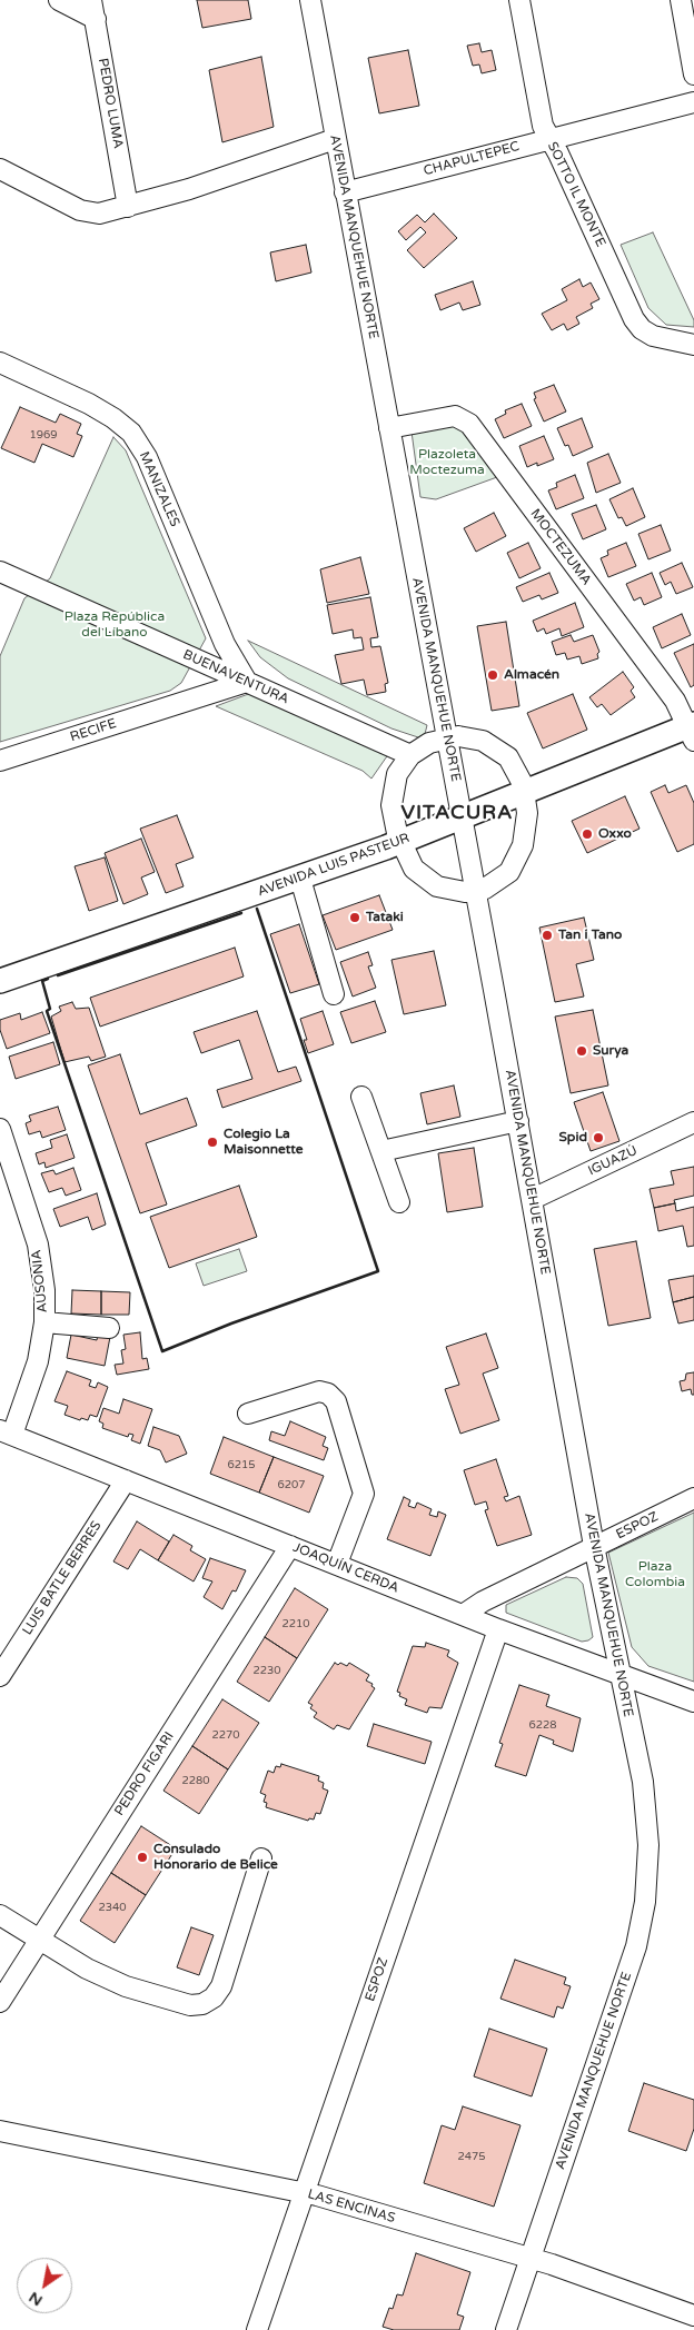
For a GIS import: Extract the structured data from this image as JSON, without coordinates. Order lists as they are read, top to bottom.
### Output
{
  "streets": {
    "main road": ["AVENIDA LUIS PASTEUR"],
    "street": [
      "PEDRO LUMA",
      "CHAPULTEPEC",
      "SOTTO IL MONTE",
      "AVENIDA MANQUEHUE NORTE",
      "MANIZALES",
      "MOCTEZUMA",
      "BUENAVENTURA",
      "RECIFE",
      "IGUAZÚ",
      "AUSONIA",
      "ESPOZ",
      "JOAQUÍN CERDA",
      "LUIS BATLE BERRES",
      "PEDRO FIGARI",
      "LAS ENCINAS"
    ]
  },
  "crossings": [
    ["CHAPULTEPEC", "SOTTO IL MONTE"],
    ["CHAPULTEPEC", "AVENIDA MANQUEHUE NORTE"],
    ["AVENIDA MANQUEHUE NORTE", "MOCTEZUMA"],
    ["AVENIDA MANQUEHUE NORTE", "AVENIDA LUIS PASTEUR"],
    ["AVENIDA MANQUEHUE NORTE", "IGUAZÚ"],
    ["AVENIDA MANQUEHUE NORTE", "ESPOZ"],
    ["AVENIDA MANQUEHUE NORTE", "JOAQUÍN CERDA"],
    ["AVENIDA MANQUEHUE NORTE", "LAS ENCINAS"],
    ["MANIZALES", "BUENAVENTURA"],
    ["MANIZALES", "RECIFE"],
    ["MOCTEZUMA", "AVENIDA LUIS PASTEUR"],
    ["BUENAVENTURA", "RECIFE"],
    ["AUSONIA", "JOAQUÍN CERDA"],
    ["ESPOZ", "JOAQUÍN CERDA"],
    ["ESPOZ", "LAS ENCINAS"],
    ["JOAQUÍN CERDA", "LUIS BATLE BERRES"],
    ["JOAQUÍN CERDA", "PEDRO FIGARI"]
  ],
  "districts": ["VITACURA"],
  "parks": ["Plazoleta Moctezuma", "Plaza República del Líbano", "Plaza Colombia"],
  "places": [
    "Almacén",
    "Oxxo",
    "Tataki",
    "Tan i Tano",
    "Surya",
    "Spid",
    "Colegio La Maisonnette",
    "Consulado Honorario de Belice"
  ],
  "house_numbers": [
    "1969",
    "6215",
    "6207",
    "2210",
    "2230",
    "6228",
    "2270",
    "2280",
    "2340",
    "2475"
  ],
  "north": "bottom left"
}
